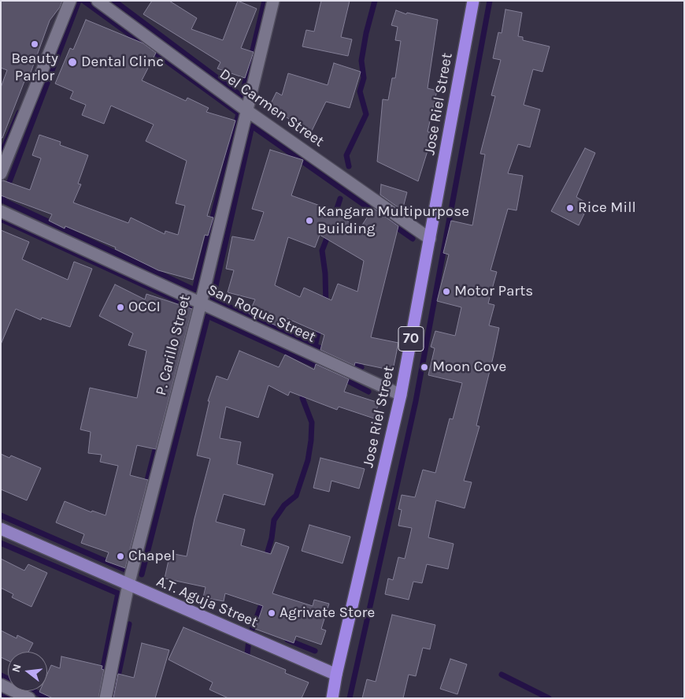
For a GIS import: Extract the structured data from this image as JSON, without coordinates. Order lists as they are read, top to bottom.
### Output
{
  "streets": {
    "highway": ["Jose Riel Street", "70"],
    "main road": ["A.T. Aguja Street"],
    "street": ["Del Carmen Street", "San Roque Street", "P. Carillo Street"]
  },
  "crossings": [
    ["Jose Riel Street", "Del Carmen Street"],
    ["Jose Riel Street", "San Roque Street"],
    ["Jose Riel Street", "A.T. Aguja Street"],
    ["Del Carmen Street", "P. Carillo Street"],
    ["San Roque Street", "P. Carillo Street"],
    ["P. Carillo Street", "A.T. Aguja Street"]
  ],
  "places": [
    "Beauty Parlor",
    "Dental Clinc",
    "Rice Mill",
    "Kangara Multipurpose Building",
    "Motor Parts",
    "OCCI",
    "Moon Cove",
    "Chapel",
    "Agrivate Store"
  ],
  "north": "left"
}
